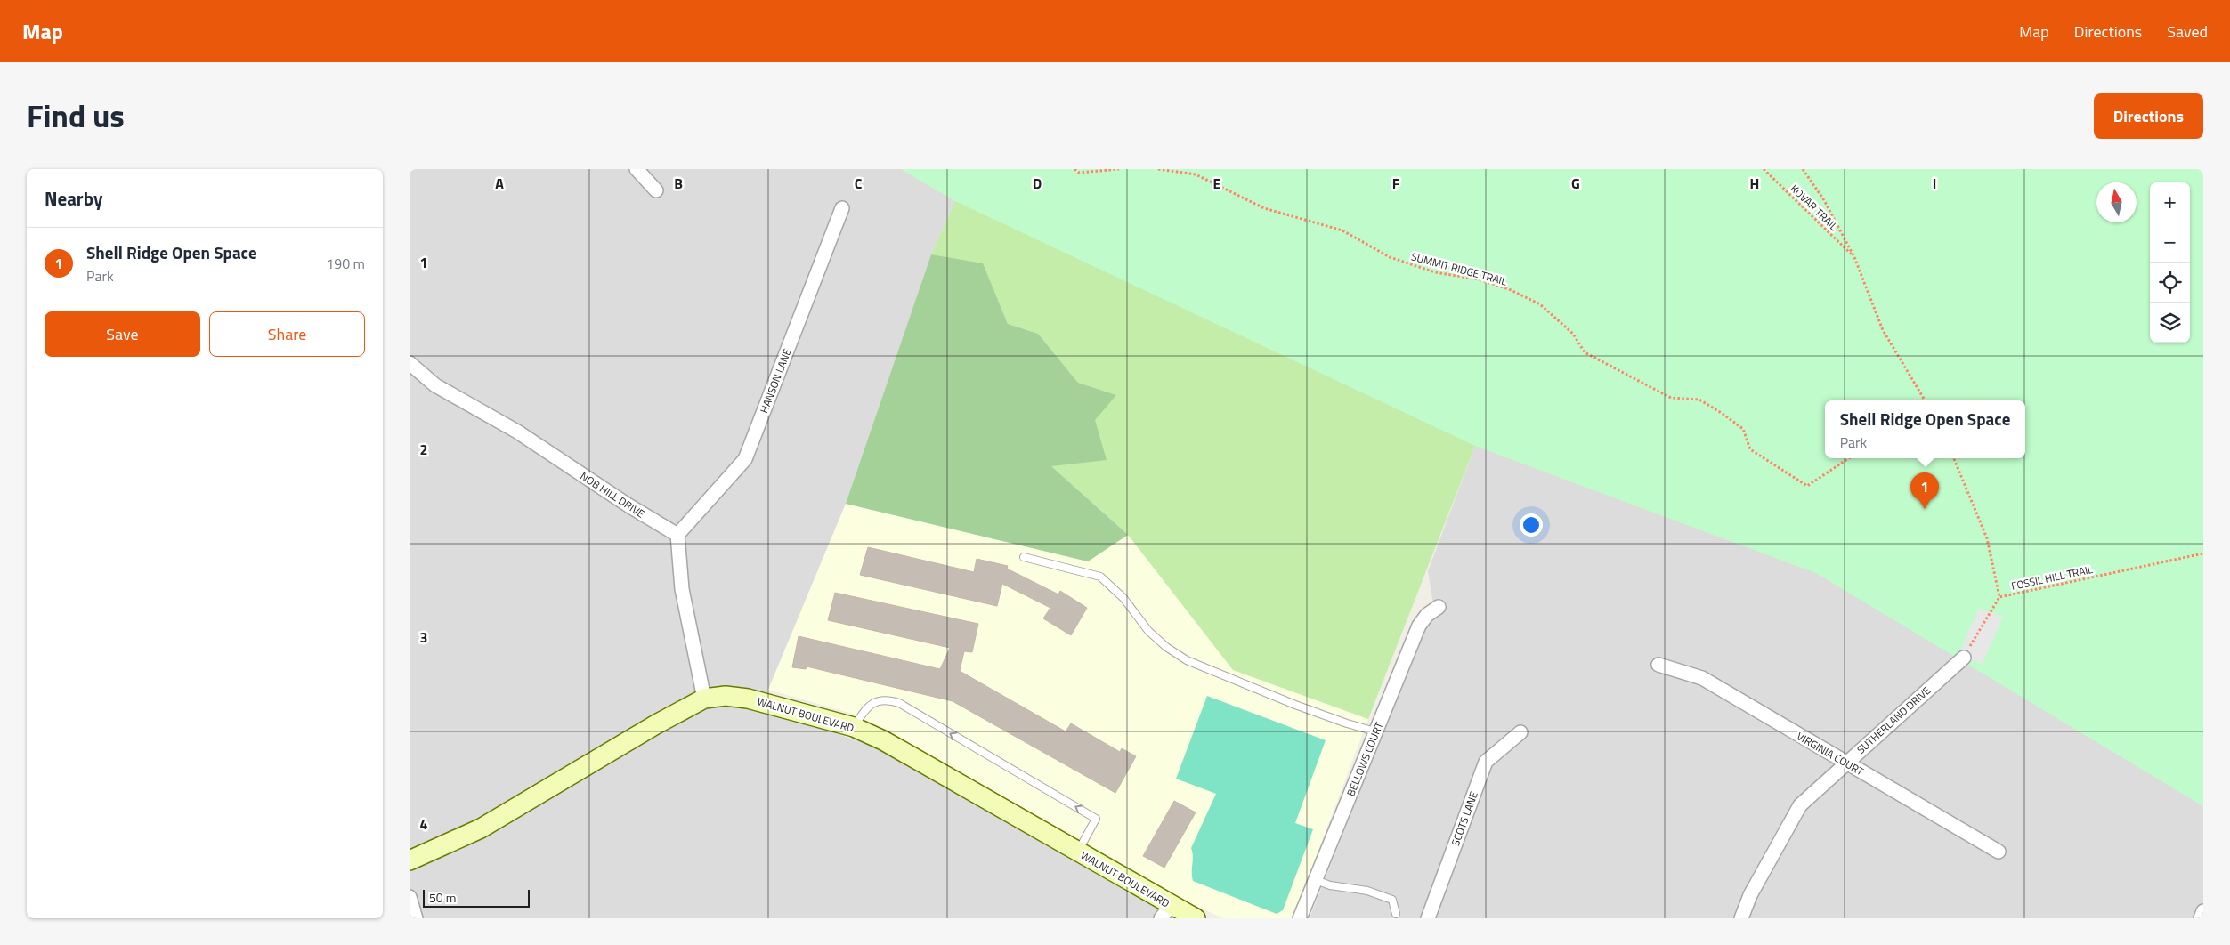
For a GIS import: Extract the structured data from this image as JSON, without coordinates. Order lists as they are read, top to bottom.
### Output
{
  "streets": {
    "street": [
      "HANSON LANE",
      "NOB HILL DRIVE",
      "WALNUT BOULEVARD",
      "SUTHERLAND DRIVE",
      "VIRGINIA COURT",
      "BELLOWS COURT",
      "SCOTS LANE"
    ],
    "path": ["KOVAR TRAIL", "SUMMIT RIDGE TRAIL", "FOSSIL HILL TRAIL"]
  },
  "crossings": [
    ["HANSON LANE", "NOB HILL DRIVE"],
    ["SUTHERLAND DRIVE", "VIRGINIA COURT"]
  ],
  "scale_bar": "50 m",
  "north": "top",
  "page": {
    "header": "Map",
    "nav": ["Map", "Directions", "Saved"],
    "title": "Find us",
    "buttons": [
      "Directions",
      ["Save", "Share"]
    ],
    "heading": "Nearby",
    "map_buttons": ["+", "−"],
    "list": [
      {
        "mark": "1",
        "name": "Shell Ridge Open Space",
        "note": "Park",
        "value": "190 m"
      }
    ],
    "popup": ["Shell Ridge Open Space", "Park"],
    "pins": "1",
    "scale": "50 m"
  },
  "grid": {
    "columns": [
      "A",
      "B",
      "C",
      "D",
      "E",
      "F",
      "G",
      "H",
      "I"
    ],
    "rows": [
      "1",
      "2",
      "3",
      "4"
    ]
  }
}
